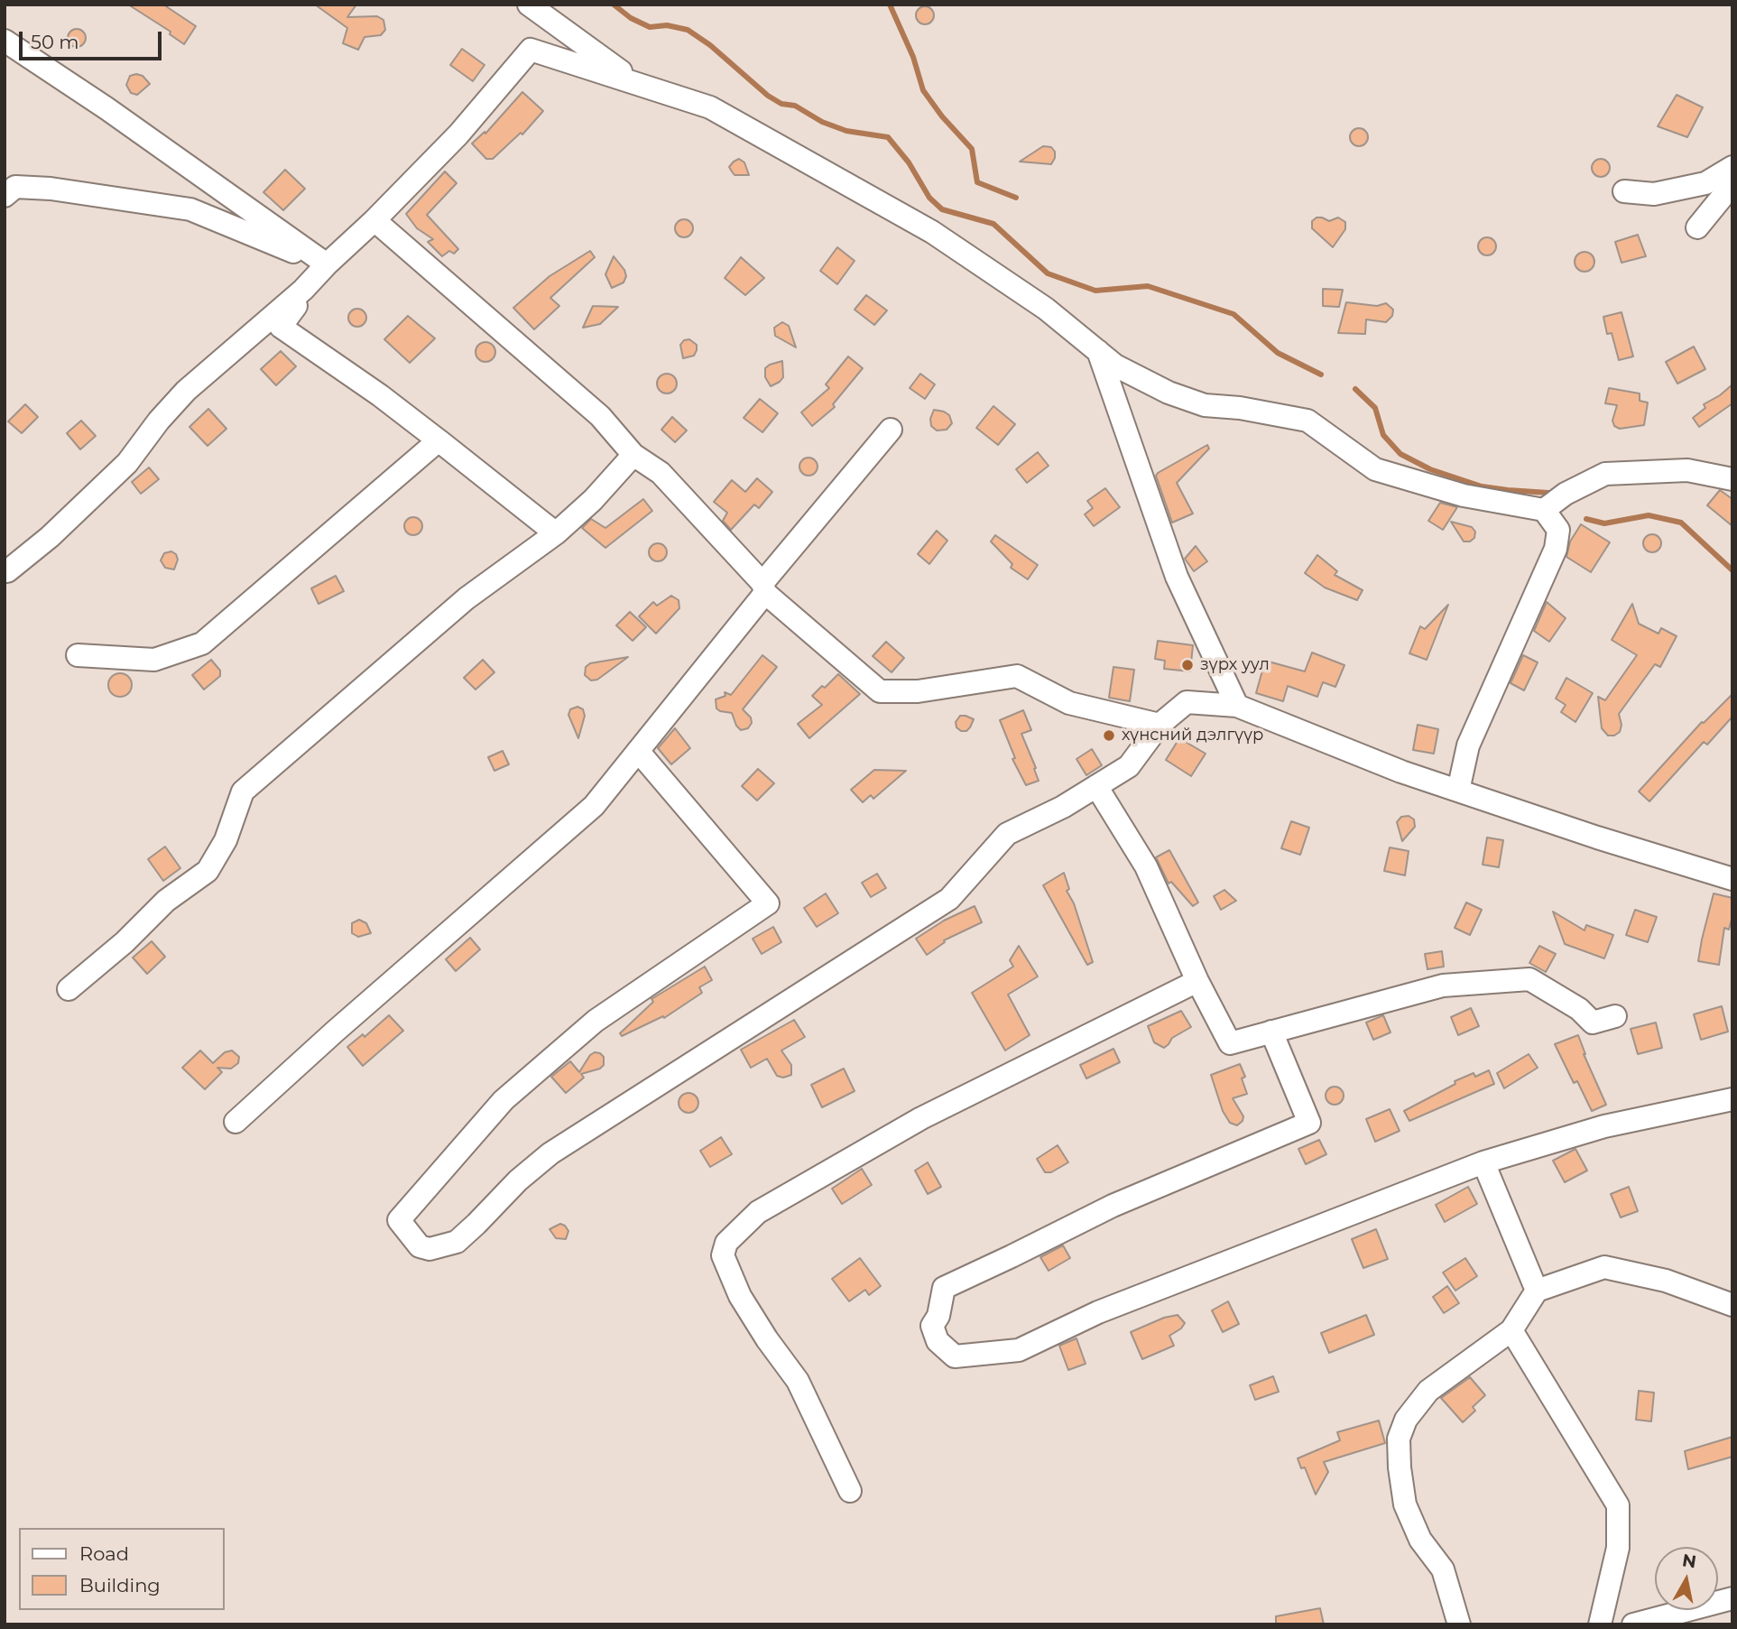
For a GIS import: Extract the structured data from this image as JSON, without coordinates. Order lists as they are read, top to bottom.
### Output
{
  "places": ["зүрх уул", "хүнсний дэлгүүр"],
  "legend": ["Road", "Building"],
  "scale_bar": "50 m",
  "north": "top"
}
